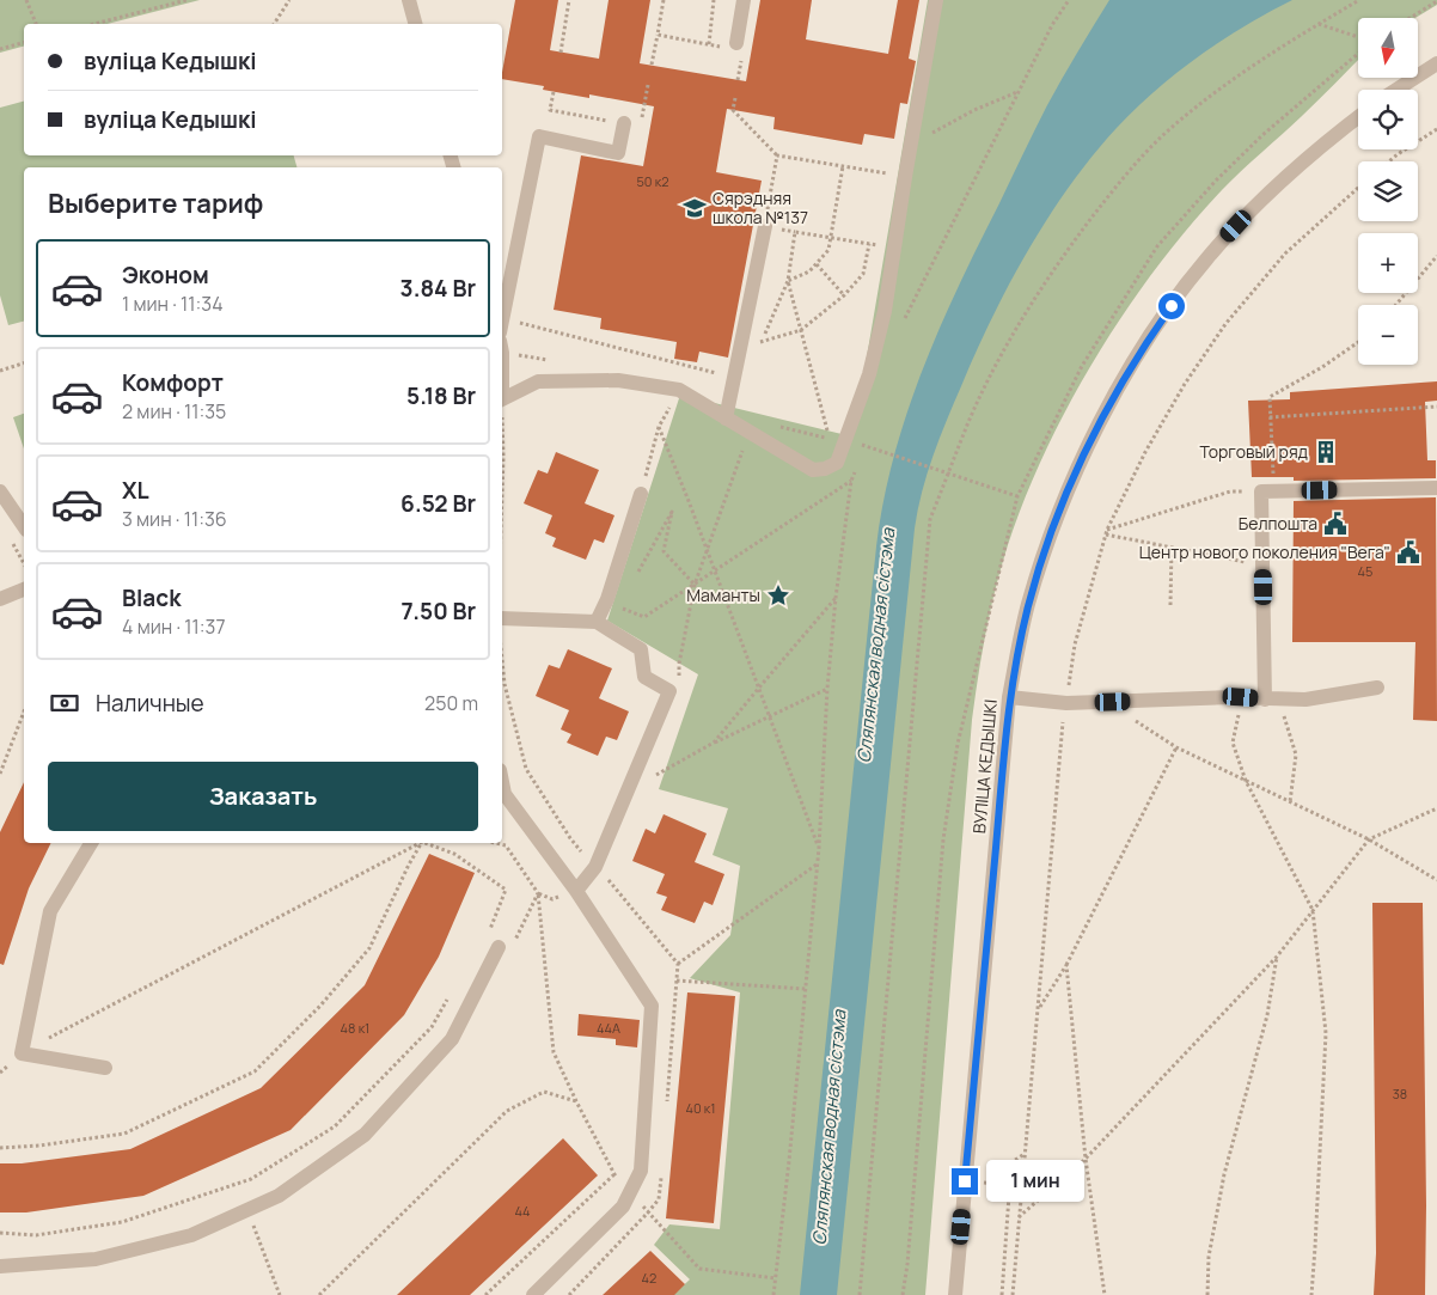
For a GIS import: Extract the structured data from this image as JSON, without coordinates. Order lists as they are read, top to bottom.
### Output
{
  "streets": {
    "street": ["ВУЛІЦА КЕДЫШКІ"]
  },
  "water": ["Сляпянская водная сістэма"],
  "places": {
    "school or university": ["Сярэдняя школа №137"],
    "building": ["Торговый ряд"],
    "public building": ["Белпошта", "Центр нового поколения \"Вега\""],
    "place": ["Маманты"]
  },
  "house_numbers": [
    "50 к2",
    "45",
    "48 к1",
    "44А",
    "38",
    "40 к1",
    "44",
    "42"
  ],
  "north": "bottom",
  "page": {
    "map_buttons": ["+", "−"],
    "banner": ["вуліца Кедышкі", "вуліца Кедышкі"],
    "heading": "Выберите тариф",
    "list": [
      {
        "name": "Эконом",
        "note": "1 мин · 11:34",
        "value": "3.84 Br"
      },
      {
        "name": "Комфорт",
        "note": "2 мин · 11:35",
        "value": "5.18 Br"
      },
      {
        "name": "XL",
        "note": "3 мин · 11:36",
        "value": "6.52 Br"
      },
      {
        "name": "Black",
        "note": "4 мин · 11:37",
        "value": "7.50 Br"
      }
    ],
    "pay": ["Наличные", "250 m"],
    "buttons": "Заказать",
    "bubble": "1 мин"
  }
}
